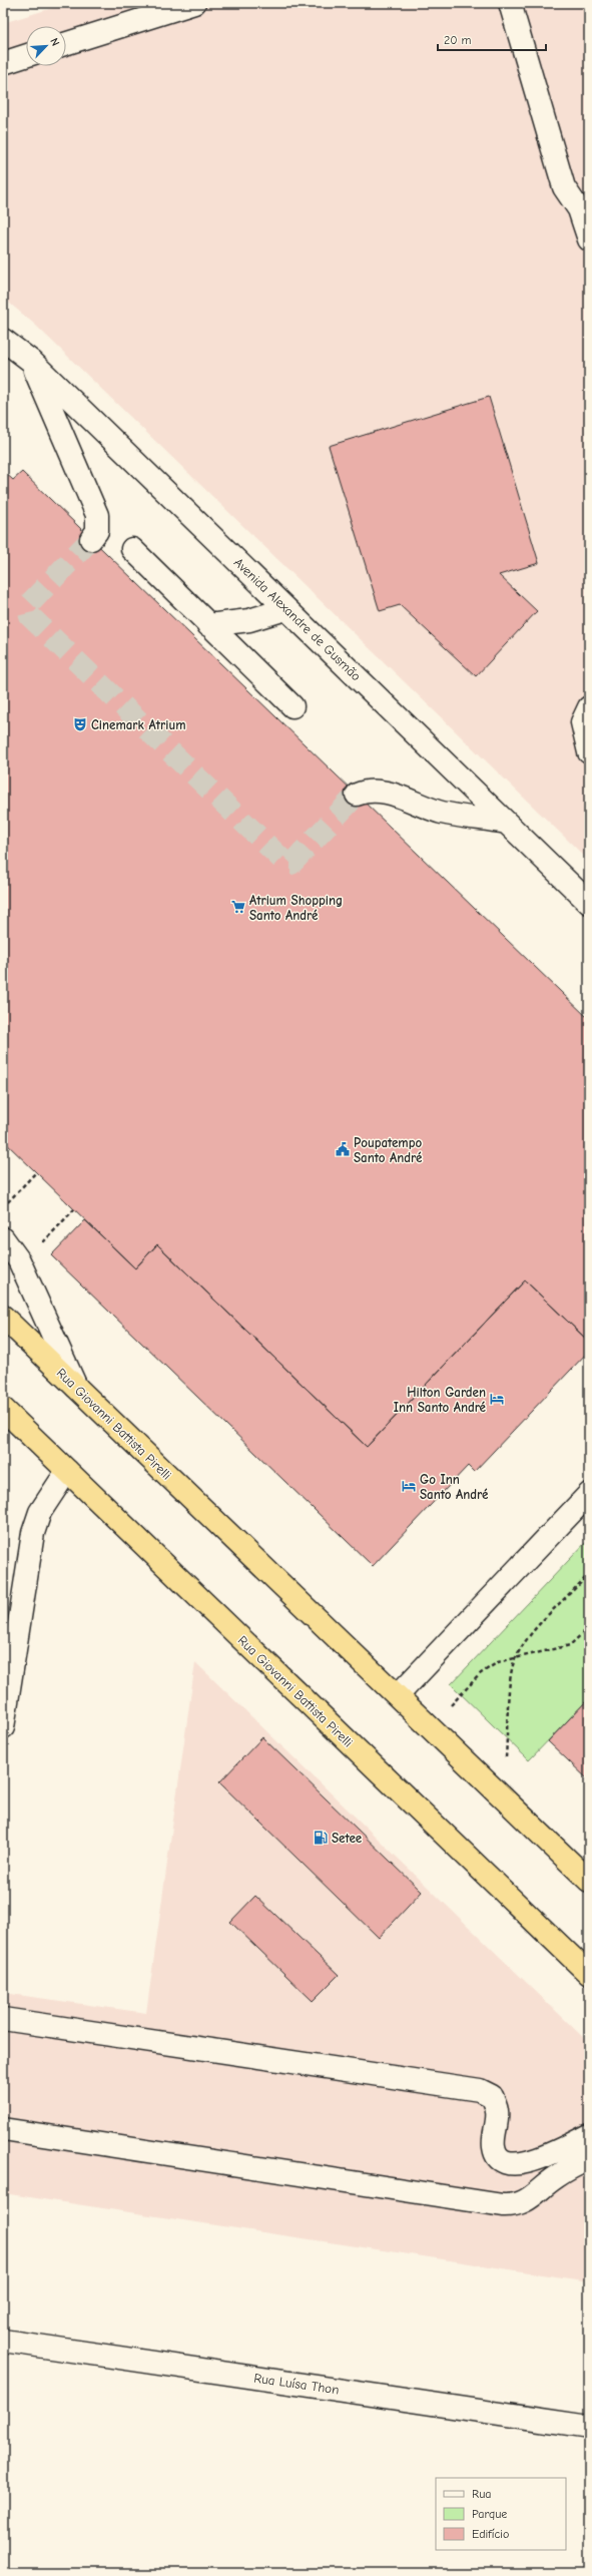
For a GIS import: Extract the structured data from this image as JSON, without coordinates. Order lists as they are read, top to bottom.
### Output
{
  "streets": {
    "highway": ["Rua Giovanni Battista Pirelli"],
    "street": ["Avenida Alexandre de Gusmão", "Rua Luísa Thon"]
  },
  "places": {
    "theatre": ["Cinemark Atrium"],
    "supermarket": ["Atrium Shopping Santo André"],
    "public building": ["Poupatempo Santo André"],
    "hotel": ["Hilton Garden Inn Santo André", "Go Inn Santo André"],
    "fuel station": ["Setee"]
  },
  "legend": ["Rua", "Parque", "Edifício"],
  "scale_bar": "20 m",
  "north": "top right"
}
